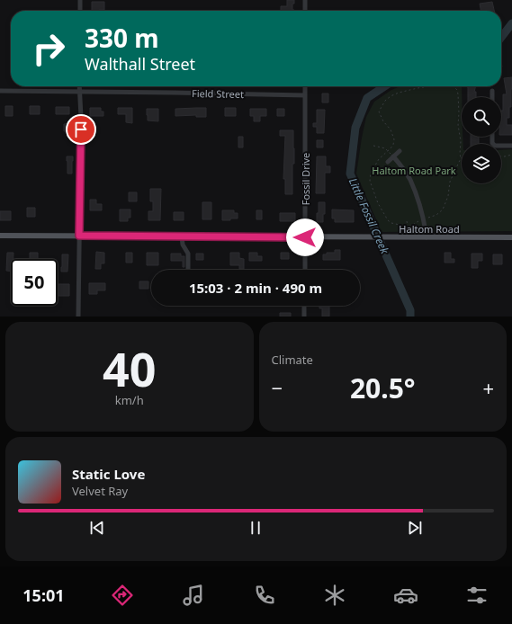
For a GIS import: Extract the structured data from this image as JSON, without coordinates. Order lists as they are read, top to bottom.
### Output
{
  "streets": {
    "main road": ["Haltom Road"],
    "street": ["Field Street", "Fossil Drive"]
  },
  "crossings": [
    ["Field Street", "Fossil Drive"],
    ["Fossil Drive", "Haltom Road"]
  ],
  "water": ["Little Fossil Creek"],
  "parks": ["Haltom Road Park"],
  "page": {
    "turn": ["330 m", "Walthall Street"],
    "limit": "50",
    "trip": "15:03 · 2 min · 490 m",
    "tile": [
      ["40", "km/h"],
      "Climate"
    ],
    "heat": ["−", "20.5°", "+"],
    "song": ["Static Love", "Velvet Ray"],
    "tabs": "15:01"
  }
}
